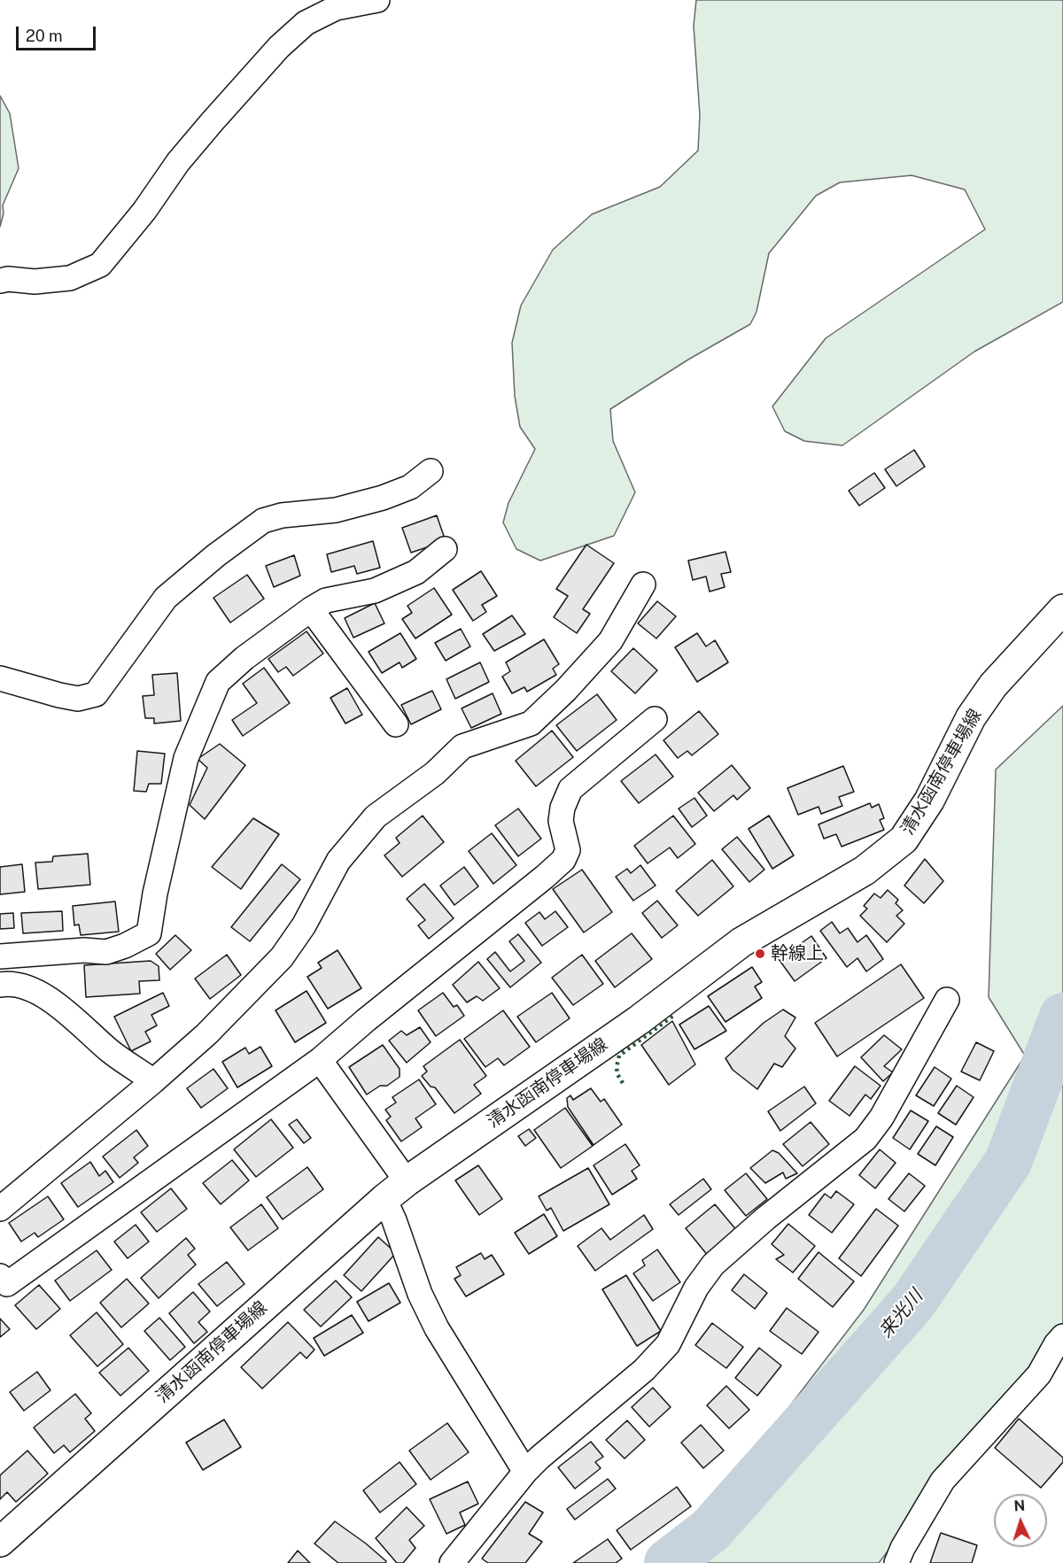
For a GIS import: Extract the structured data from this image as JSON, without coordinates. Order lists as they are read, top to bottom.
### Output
{
  "streets": {
    "main road": ["清水函南停車場線"]
  },
  "water": ["来光川"],
  "places": ["幹線上"],
  "scale_bar": "20 m",
  "north": "top"
}
